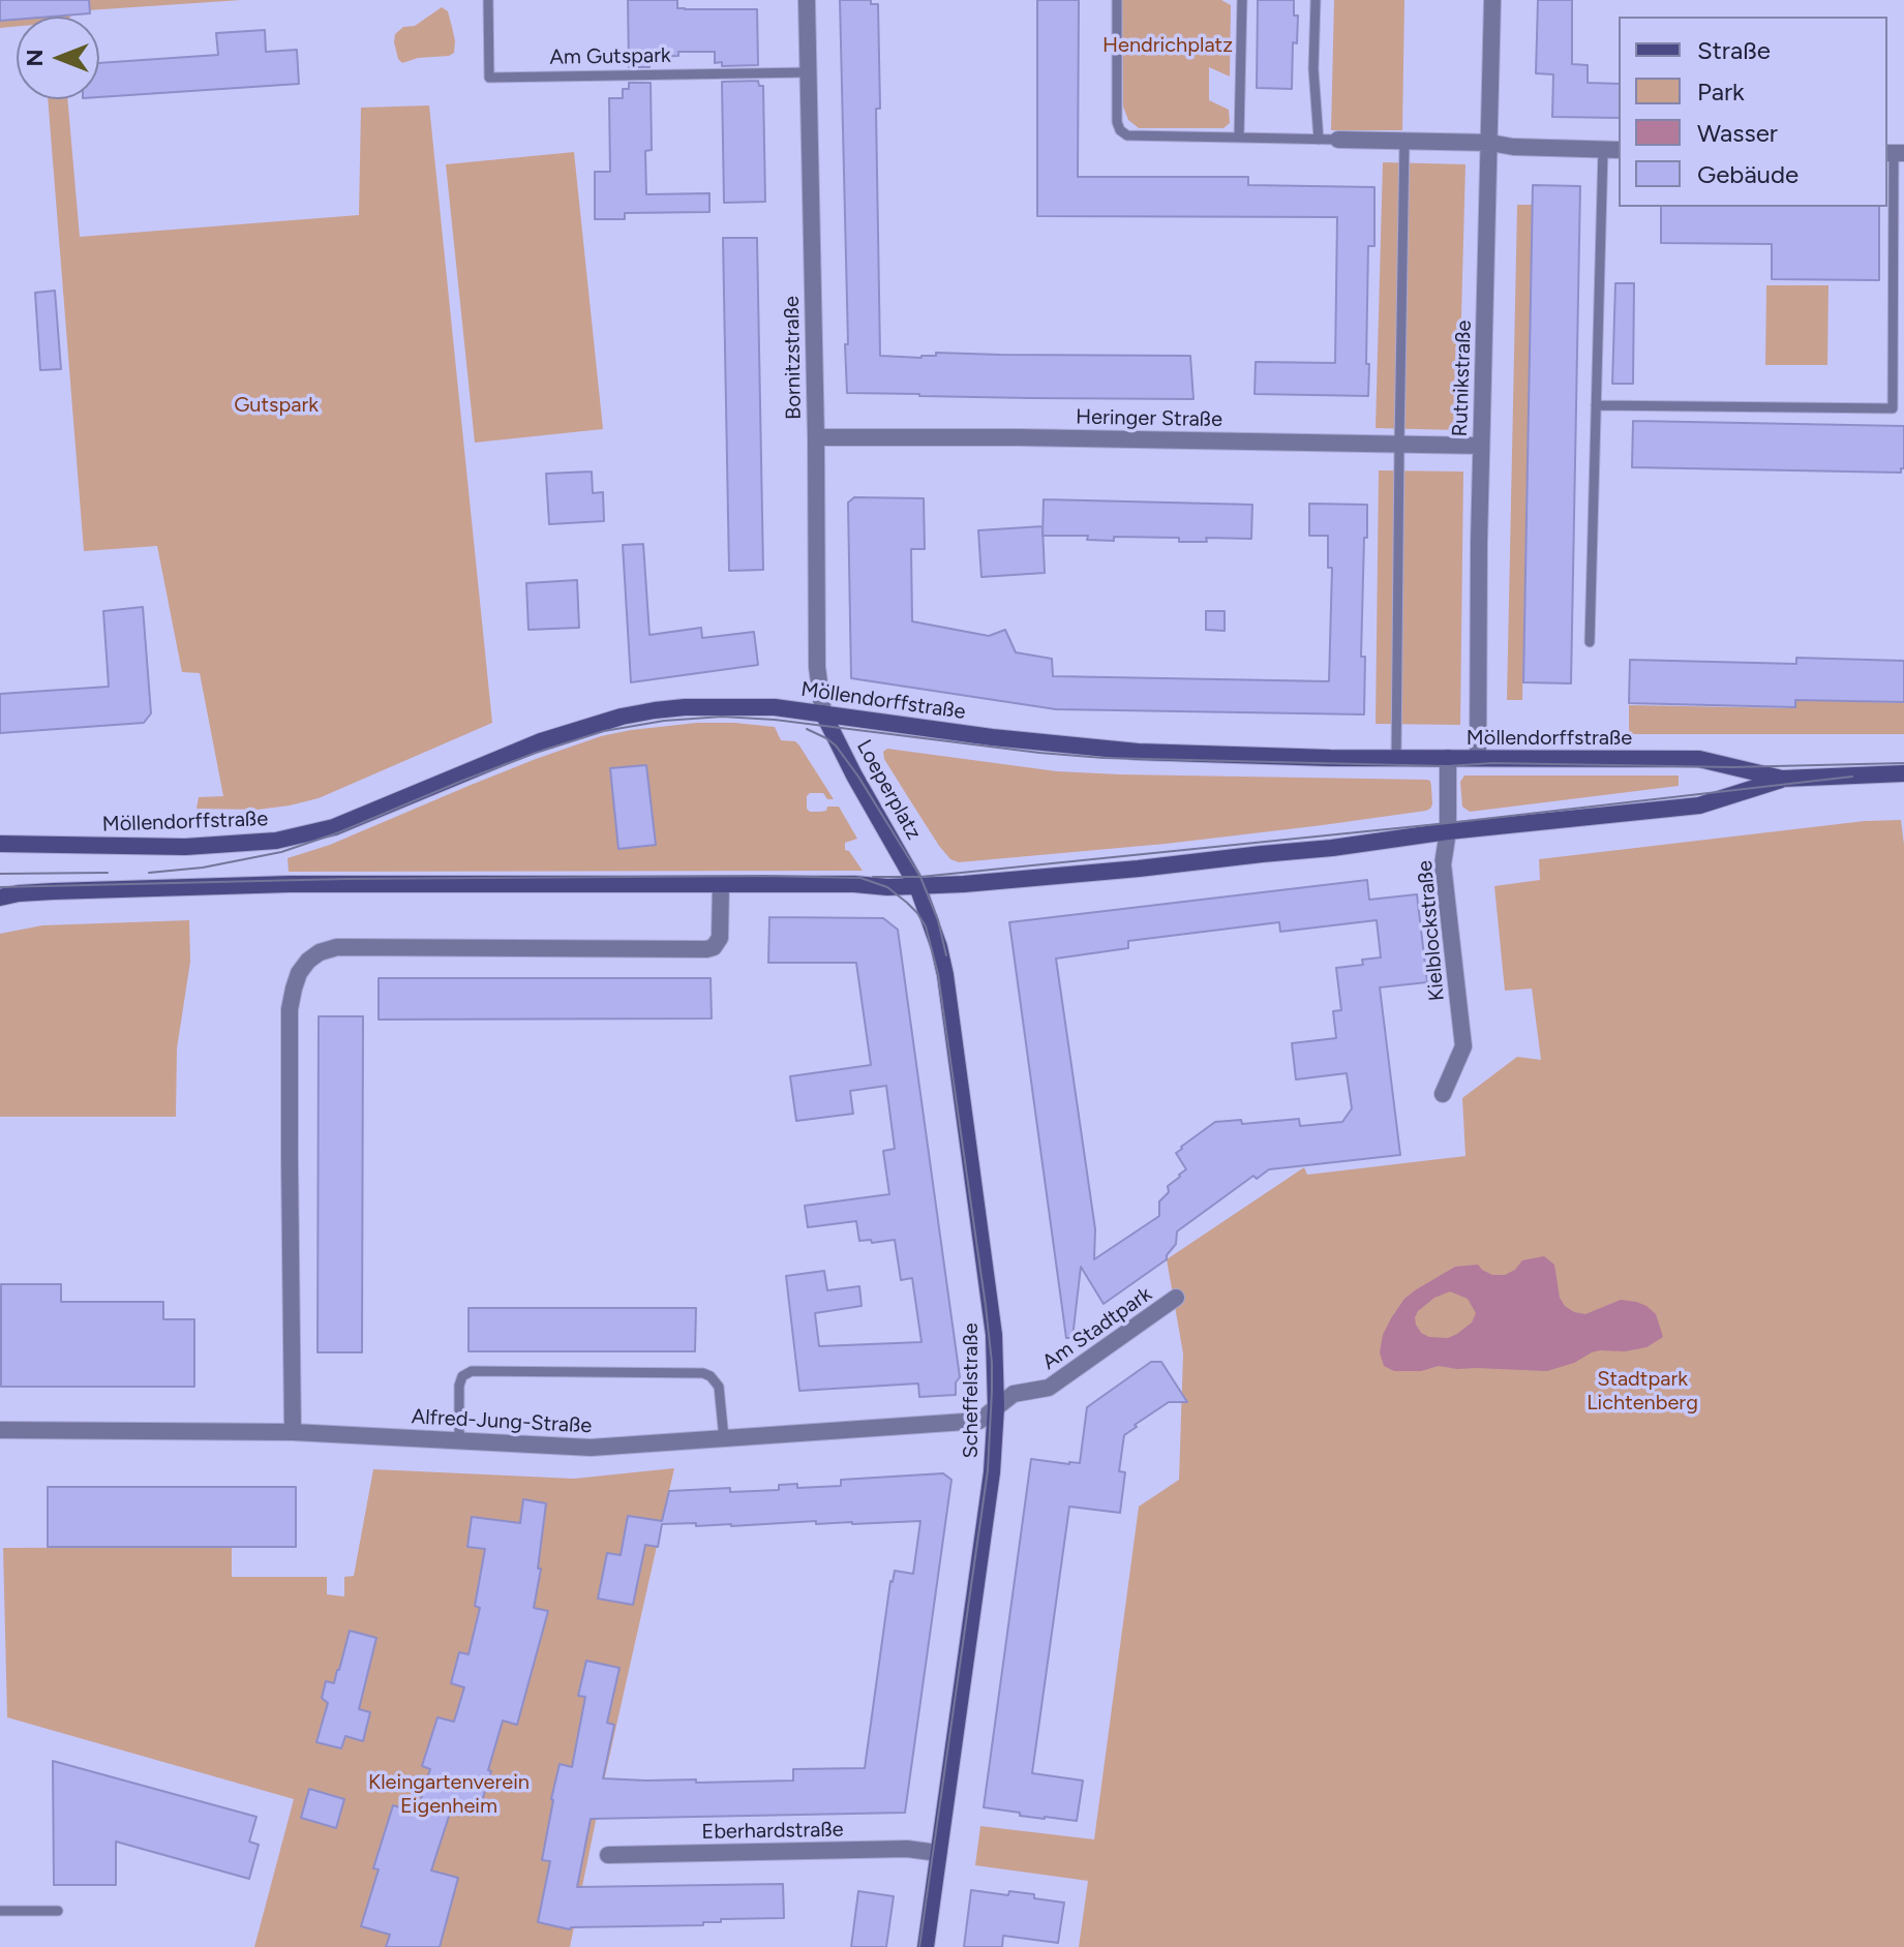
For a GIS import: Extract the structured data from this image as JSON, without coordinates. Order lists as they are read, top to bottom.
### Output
{
  "streets": {
    "main road": ["Möllendorffstraße", "Loeperplatz", "Scheffelstraße"],
    "street": [
      "Bornitzstraße",
      "Rutnikstraße",
      "Heringer Straße",
      "Kielblockstraße",
      "Am Stadtpark",
      "Alfred-Jung-Straße",
      "Eberhardstraße"
    ],
    "lane": ["Am Gutspark"]
  },
  "crossings": [
    ["Am Gutspark", "Bornitzstraße"],
    ["Bornitzstraße", "Heringer Straße"],
    ["Bornitzstraße", "Möllendorffstraße"],
    ["Bornitzstraße", "Loeperplatz"],
    ["Rutnikstraße", "Heringer Straße"],
    ["Rutnikstraße", "Möllendorffstraße"],
    ["Möllendorffstraße", "Loeperplatz"],
    ["Möllendorffstraße", "Kielblockstraße"],
    ["Möllendorffstraße", "Scheffelstraße"],
    ["Loeperplatz", "Scheffelstraße"],
    ["Am Stadtpark", "Scheffelstraße"],
    ["Am Stadtpark", "Alfred-Jung-Straße"],
    ["Scheffelstraße", "Alfred-Jung-Straße"],
    ["Scheffelstraße", "Eberhardstraße"]
  ],
  "parks": [
    "Hendrichplatz",
    "Gutspark",
    "Stadtpark Lichtenberg",
    "Kleingartenverein Eigenheim"
  ],
  "legend": [
    "Straße",
    "Park",
    "Wasser",
    "Gebäude"
  ],
  "north": "left"
}
